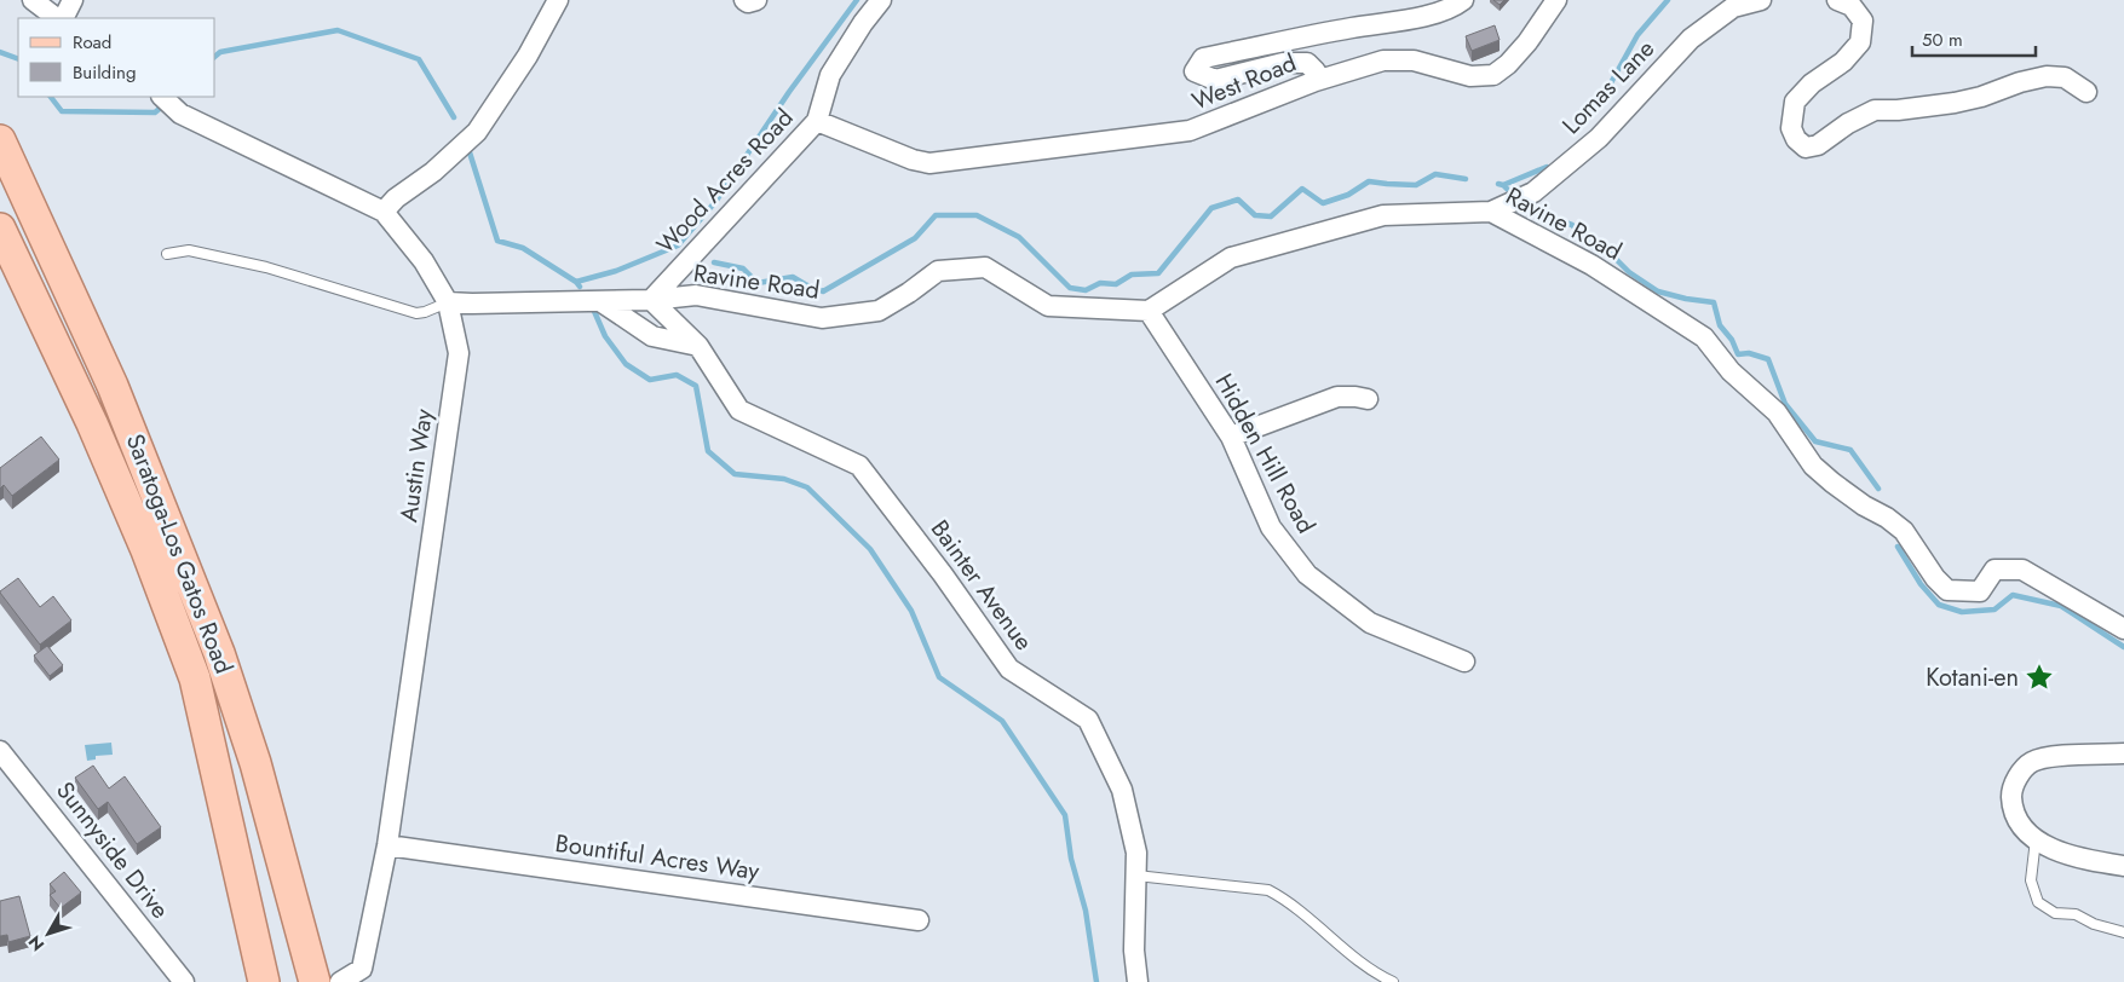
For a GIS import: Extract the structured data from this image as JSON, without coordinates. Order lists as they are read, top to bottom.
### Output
{
  "streets": {
    "main road": ["Saratoga-Los Gatos Road"],
    "street": [
      "West Road",
      "Lomas Lane",
      "Wood Acres Road",
      "Ravine Road",
      "Hidden Hill Road",
      "Austin Way",
      "Bainter Avenue",
      "Sunnyside Drive",
      "Bountiful Acres Way"
    ]
  },
  "crossings": [
    ["West Road", "Wood Acres Road"],
    ["Lomas Lane", "Ravine Road"],
    ["Wood Acres Road", "Ravine Road"],
    ["Wood Acres Road", "Bainter Avenue"],
    ["Ravine Road", "Hidden Hill Road"],
    ["Ravine Road", "Bainter Avenue"],
    ["Austin Way", "Bountiful Acres Way"]
  ],
  "places": {
    "place": ["Kotani-en"]
  },
  "legend": ["Road", "Building"],
  "scale_bar": "50 m",
  "north": "bottom left"
}
